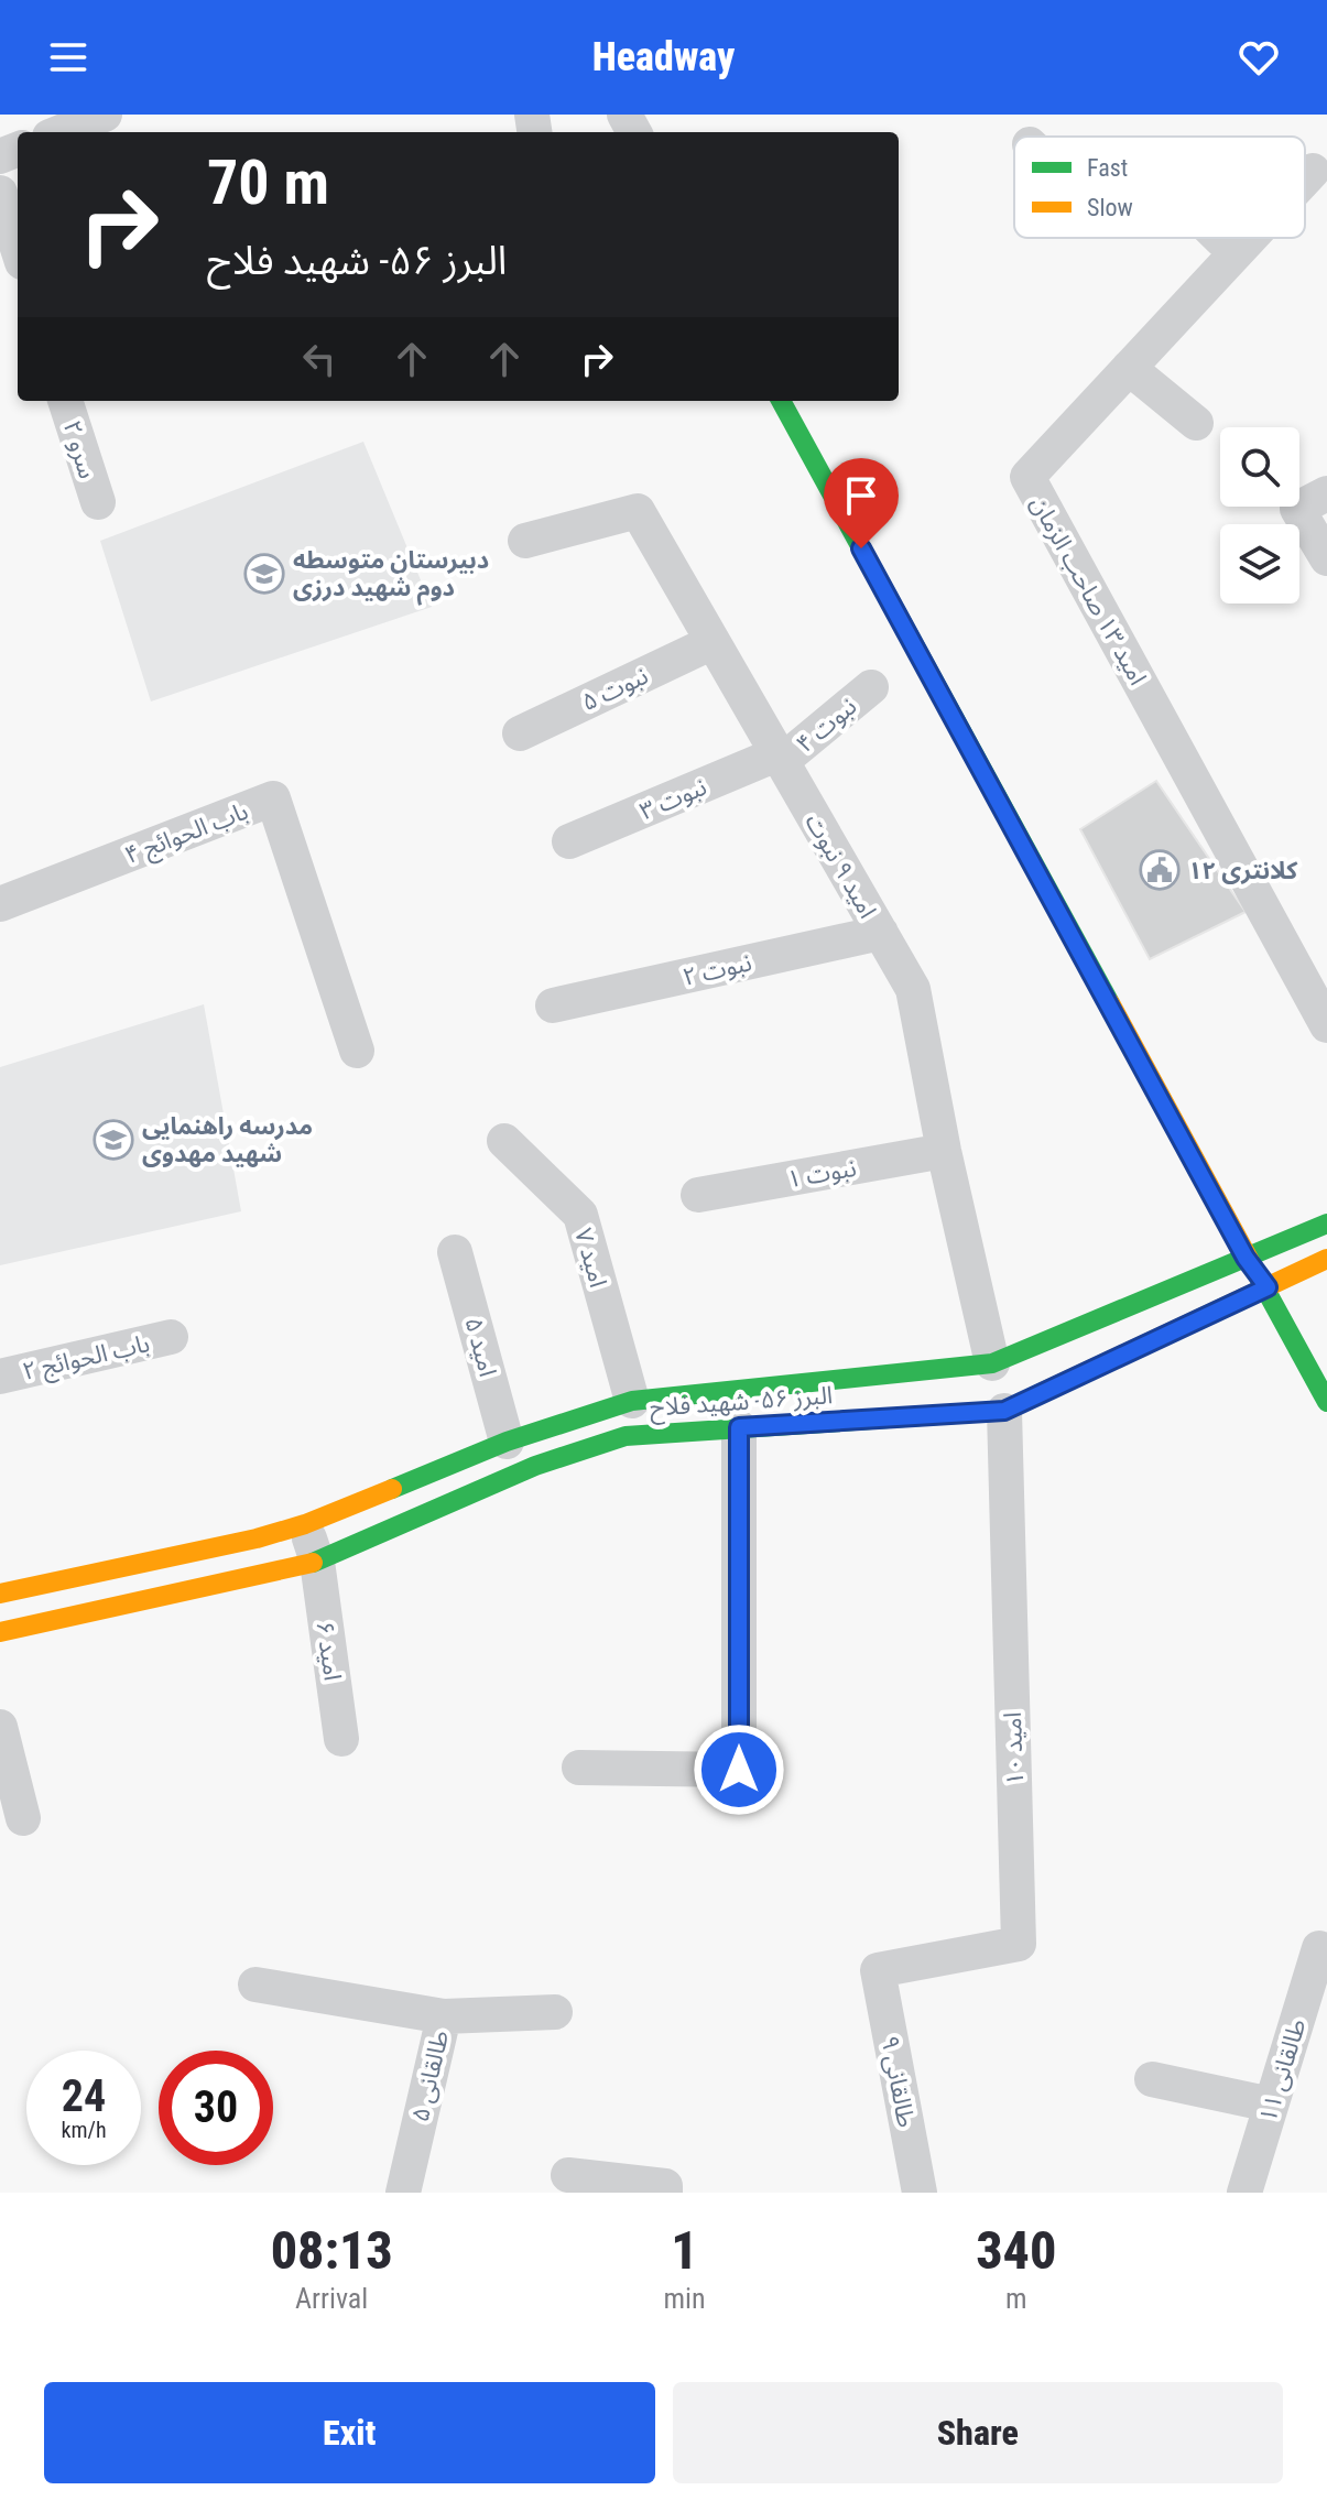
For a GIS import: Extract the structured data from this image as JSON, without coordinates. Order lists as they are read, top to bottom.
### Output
{
  "streets": {
    "street": [
      "سرو ۲",
      "امید ۱۳ صاحب الزمان",
      "نبوت ۵",
      "نبوت ۴",
      "نبوت ۳",
      "باب الحوائج ۴",
      "امید ۹ نبوت",
      "نبوت ۲",
      "نبوت ۱",
      "امید ۷",
      "امید ۵",
      "باب الحوائج ۲",
      "البرز ۵۶- شهید فلاح",
      "امید ۶",
      "امید ۱۰",
      "طالقانی ۱۱",
      "طالقانی ۵",
      "طالقانی ۹"
    ]
  },
  "crossings": [
    ["نبوت ۵", "امید ۹ نبوت"],
    ["نبوت ۴", "نبوت ۳"],
    ["نبوت ۴", "امید ۹ نبوت"],
    ["نبوت ۳", "امید ۹ نبوت"],
    ["امید ۹ نبوت", "نبوت ۲"],
    ["امید ۹ نبوت", "نبوت ۱"],
    ["امید ۹ نبوت", "البرز ۵۶- شهید فلاح"],
    ["امید ۷", "البرز ۵۶- شهید فلاح"],
    ["امید ۵", "البرز ۵۶- شهید فلاح"],
    ["البرز ۵۶- شهید فلاح", "امید ۶"],
    ["البرز ۵۶- شهید فلاح", "امید ۱۰"],
    ["امید ۱۰", "طالقانی ۹"]
  ],
  "places": {
    "school or university": ["دبیرستان متوسطه دوم شهید درزی", "مدرسه راهنمایی شهید مهدوی"],
    "public building": ["کلانتری ۱۲"]
  },
  "legend": ["Fast", "Slow"],
  "page": {
    "header": "Headway",
    "turn": ["70 m", "البرز ۵۶- شهید فلاح"],
    "speed": "24 km/h",
    "limit": "30",
    "eta": [
      "08:13",
      "Arrival",
      "1",
      "min",
      "340",
      "m"
    ],
    "buttons": ["Exit", "Share"]
  }
}
